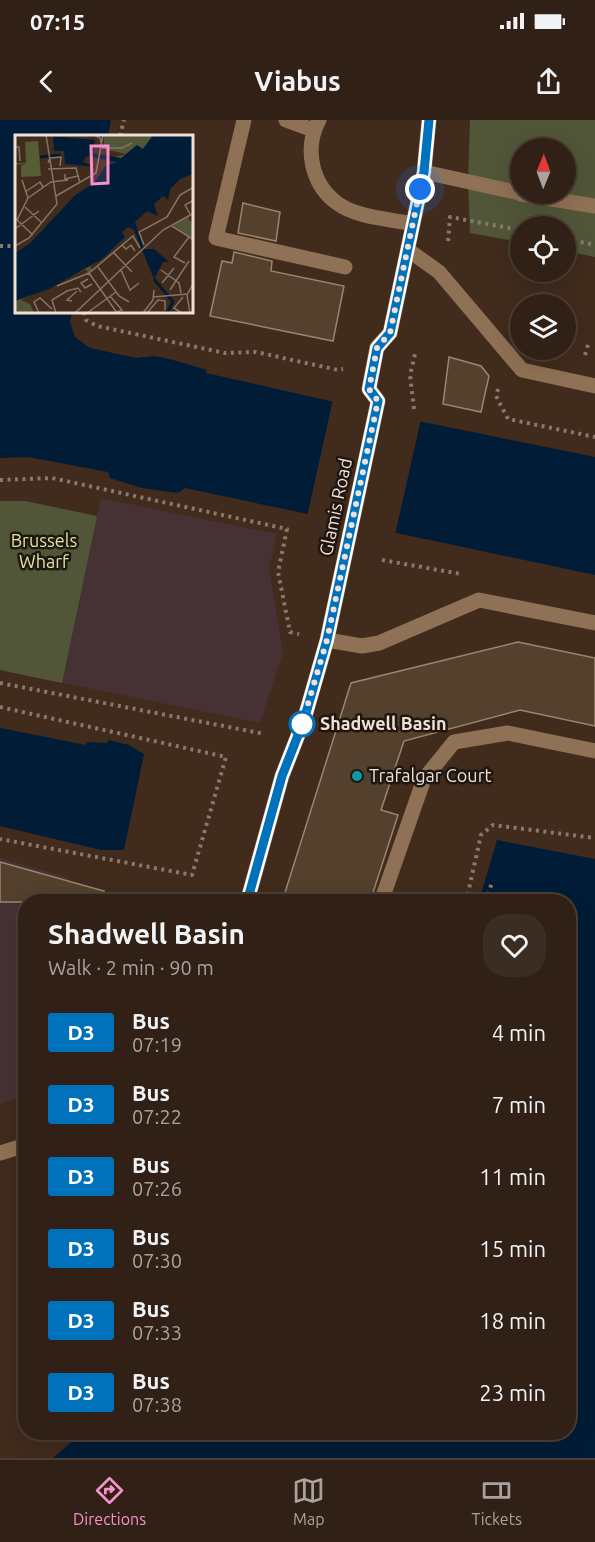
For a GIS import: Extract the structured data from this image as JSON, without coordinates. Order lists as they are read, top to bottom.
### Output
{
  "streets": {
    "street": ["Glamis Road"]
  },
  "parks": ["Brussels Wharf"],
  "places": ["Shadwell Basin", "Trafalgar Court"],
  "lines": ["bus line D3"],
  "north": "top",
  "page": {
    "status": "07:15",
    "header": "Viabus",
    "heading": ["Shadwell Basin", "Walk · 2 min · 90 m"],
    "list": [
      {
        "mark": "D3",
        "name": "Bus",
        "note": "07:19",
        "value": "4 min"
      },
      {
        "mark": "D3",
        "name": "Bus",
        "note": "07:22",
        "value": "7 min"
      },
      {
        "mark": "D3",
        "name": "Bus",
        "note": "07:26",
        "value": "11 min"
      },
      {
        "mark": "D3",
        "name": "Bus",
        "note": "07:30",
        "value": "15 min"
      },
      {
        "mark": "D3",
        "name": "Bus",
        "note": "07:33",
        "value": "18 min"
      },
      {
        "mark": "D3",
        "name": "Bus",
        "note": "07:38",
        "value": "23 min"
      }
    ],
    "tabs": ["Directions", "Map", "Tickets"]
  }
}
